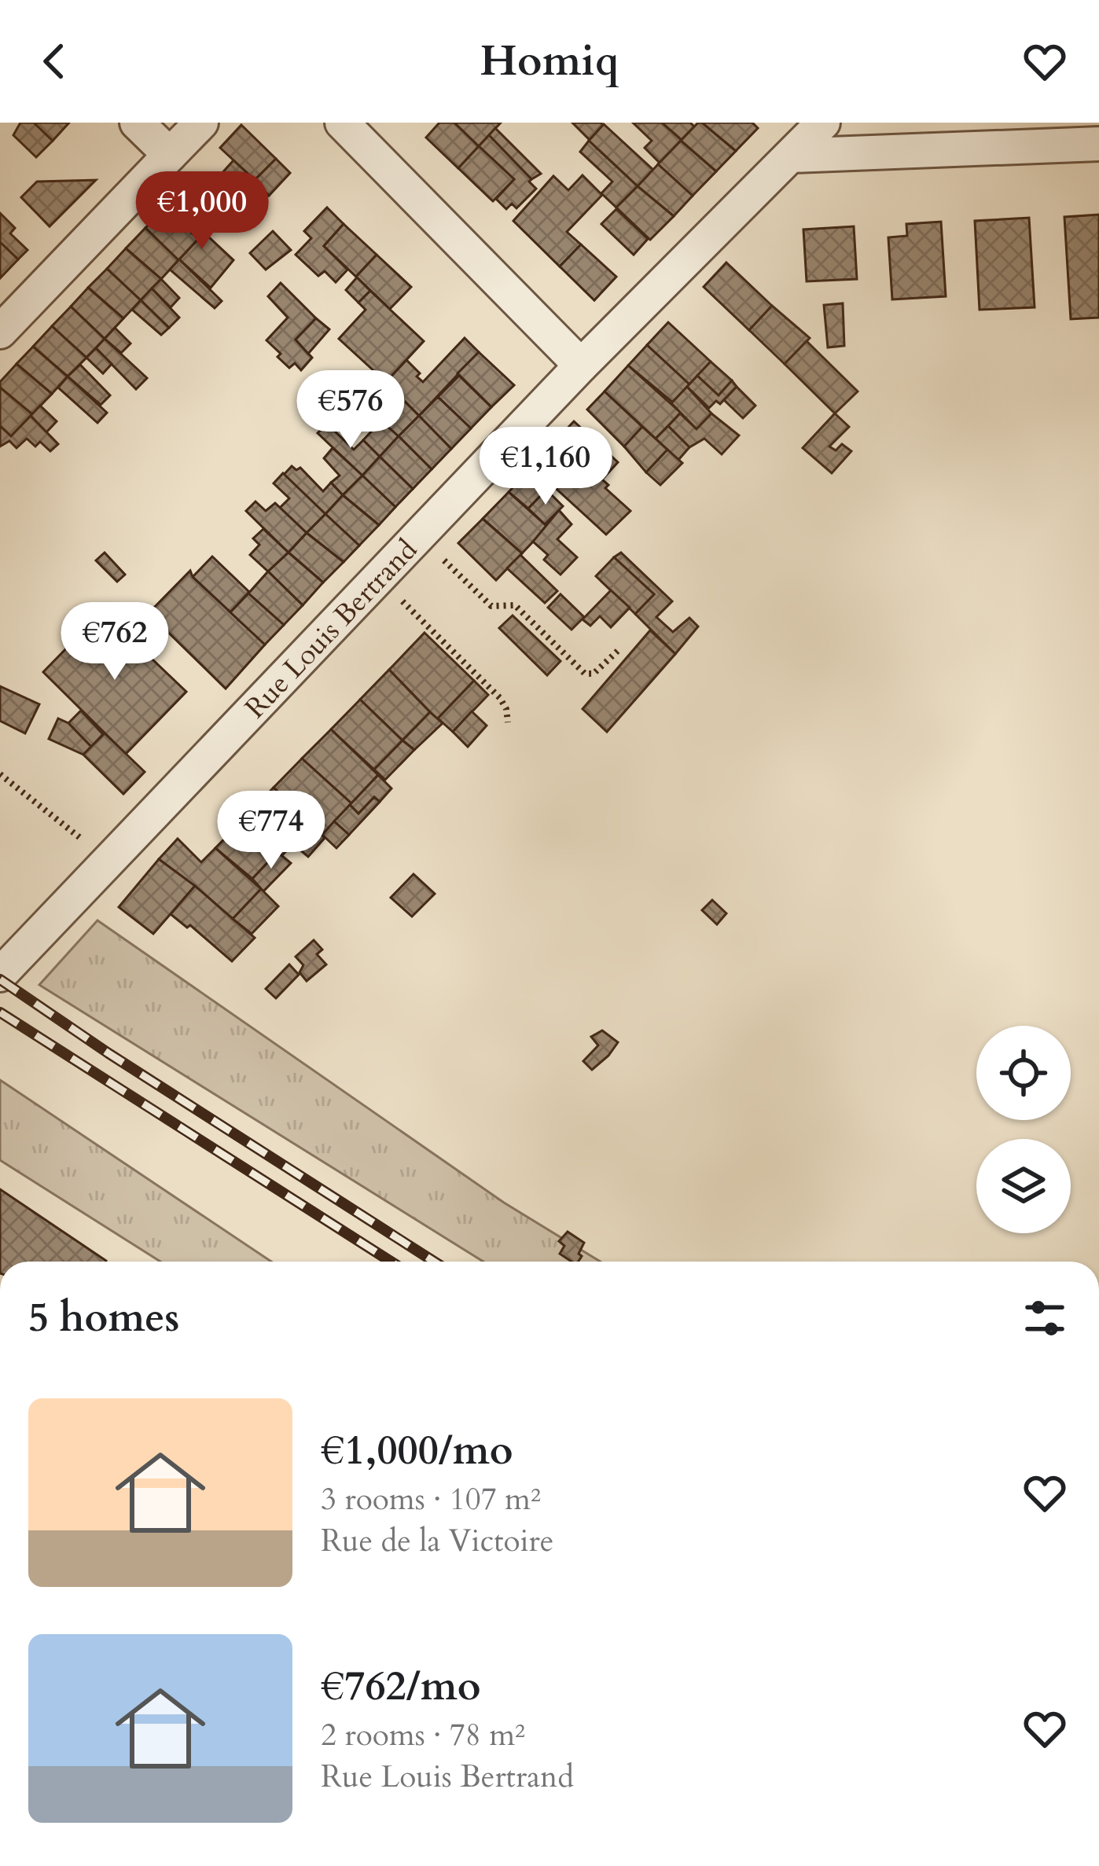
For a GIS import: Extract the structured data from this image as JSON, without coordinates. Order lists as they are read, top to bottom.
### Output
{
  "streets": {
    "street": ["Rue Louis Bertrand"]
  },
  "page": {
    "header": "Homiq",
    "price": [
      "€1,000",
      "€576",
      "€1,160",
      "€762",
      "€774"
    ],
    "heading": "5 homes",
    "list": [
      {
        "name": "€1,000/mo",
        "note": "3 rooms · 107 m² · Rue de la Victoire"
      },
      {
        "name": "€762/mo",
        "note": "2 rooms · 78 m² · Rue Louis Bertrand"
      }
    ]
  }
}
